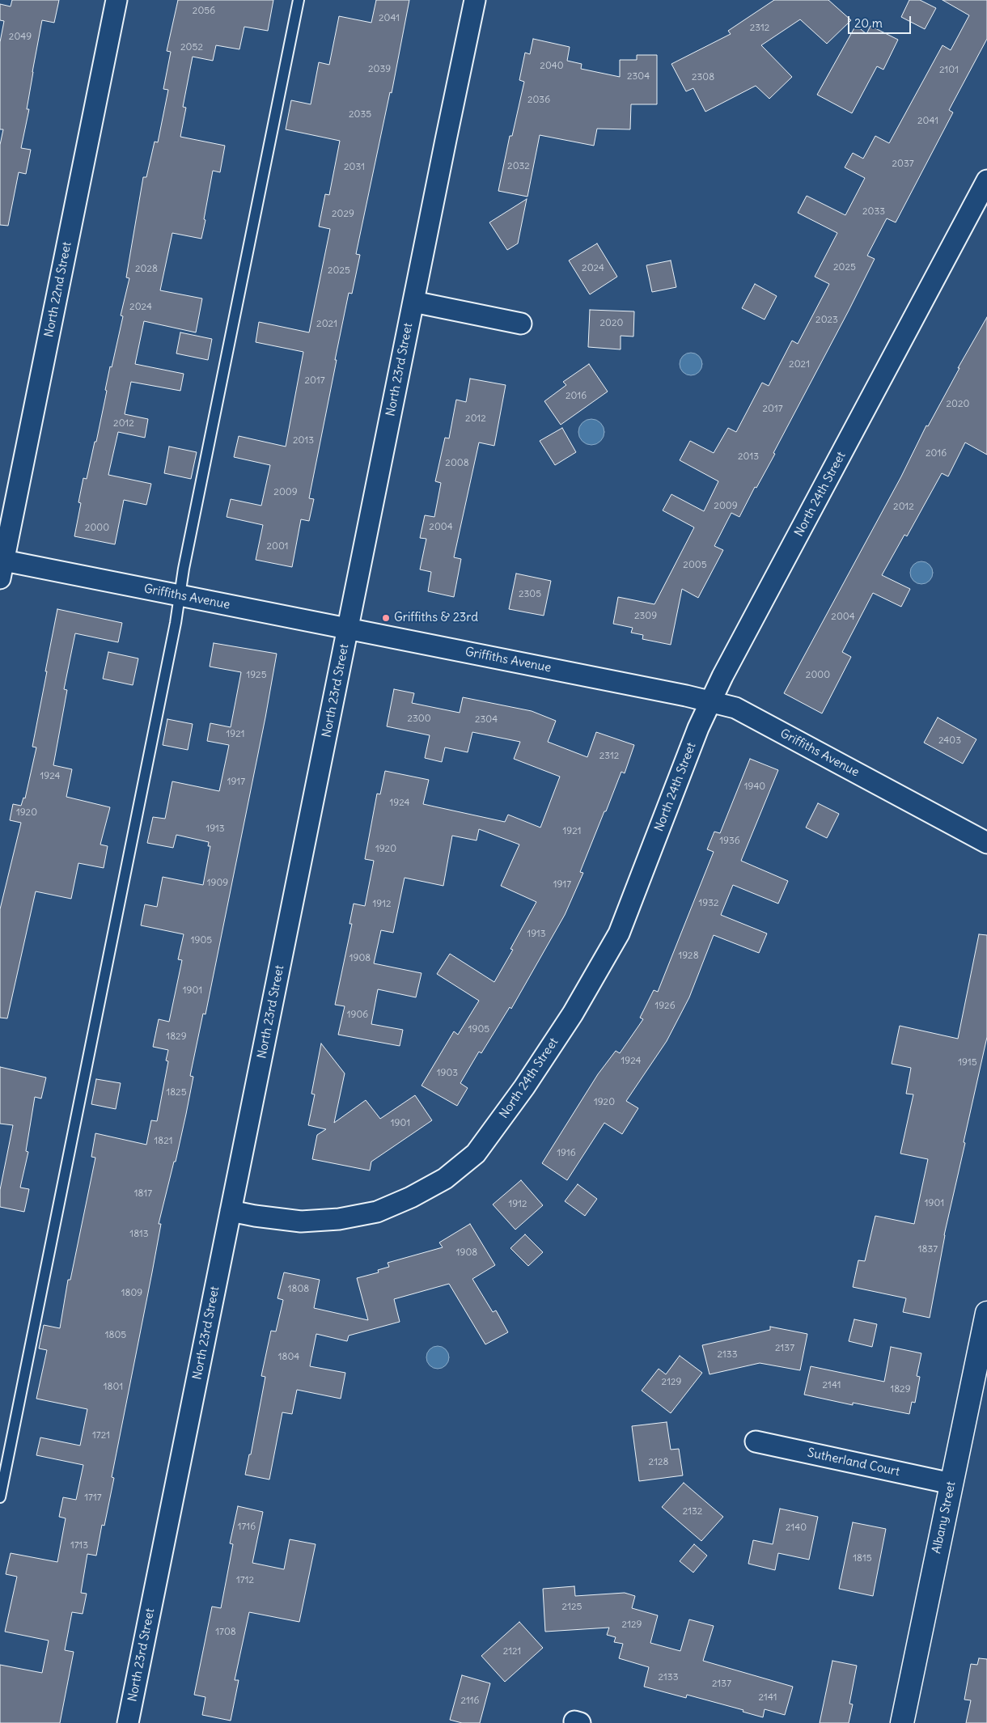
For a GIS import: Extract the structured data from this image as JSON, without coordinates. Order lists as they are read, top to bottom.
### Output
{
  "streets": {
    "street": [
      "North 22nd Street",
      "North 23rd Street",
      "North 24th Street",
      "Griffiths Avenue",
      "Sutherland Court",
      "Albany Street"
    ]
  },
  "crossings": [
    ["North 22nd Street", "Griffiths Avenue"],
    ["North 23rd Street", "North 24th Street"],
    ["North 23rd Street", "Griffiths Avenue"],
    ["North 24th Street", "Griffiths Avenue"],
    ["Sutherland Court", "Albany Street"]
  ],
  "places": ["Griffiths & 23rd"],
  "house_numbers": [
    "2056",
    "2041",
    "2312",
    "2049",
    "2052",
    "2040",
    "2039",
    "2101",
    "2304",
    "2308",
    "2036",
    "2035",
    "2041",
    "2037",
    "2032",
    "2031",
    "2033",
    "2029",
    "2025",
    "2024",
    "2028",
    "2025",
    "2024",
    "2023",
    "2020",
    "2021",
    "2021",
    "2017",
    "2016",
    "2020",
    "2017",
    "2012",
    "2012",
    "2013",
    "2016",
    "2013",
    "2008",
    "2009",
    "2009",
    "2012",
    "2004",
    "2000",
    "2001",
    "2005",
    "2305",
    "2309",
    "2004",
    "1925",
    "2000",
    "2300",
    "2304",
    "1921",
    "2403",
    "2312",
    "1924",
    "1917",
    "1940",
    "1924",
    "1920",
    "1913",
    "1921",
    "1936",
    "1920",
    "1909",
    "1917",
    "1932",
    "1912",
    "1913",
    "1905",
    "1928",
    "1908",
    "1901",
    "1926",
    "1906",
    "1905",
    "1829",
    "1924",
    "1915",
    "1903",
    "1825",
    "1920",
    "1901",
    "1821",
    "1916",
    "1817",
    "1901",
    "1912",
    "1813",
    "1837",
    "1908",
    "1808",
    "1809",
    "1805",
    "2137",
    "2133",
    "1804",
    "2129",
    "2141",
    "1801",
    "1829",
    "1721",
    "2128",
    "1717",
    "2132",
    "1716",
    "2140",
    "1713",
    "1815",
    "1712",
    "2125",
    "2129",
    "1708",
    "2121",
    "2133",
    "2137",
    "2141",
    "2116"
  ],
  "scale_bar": "20 m"
}
